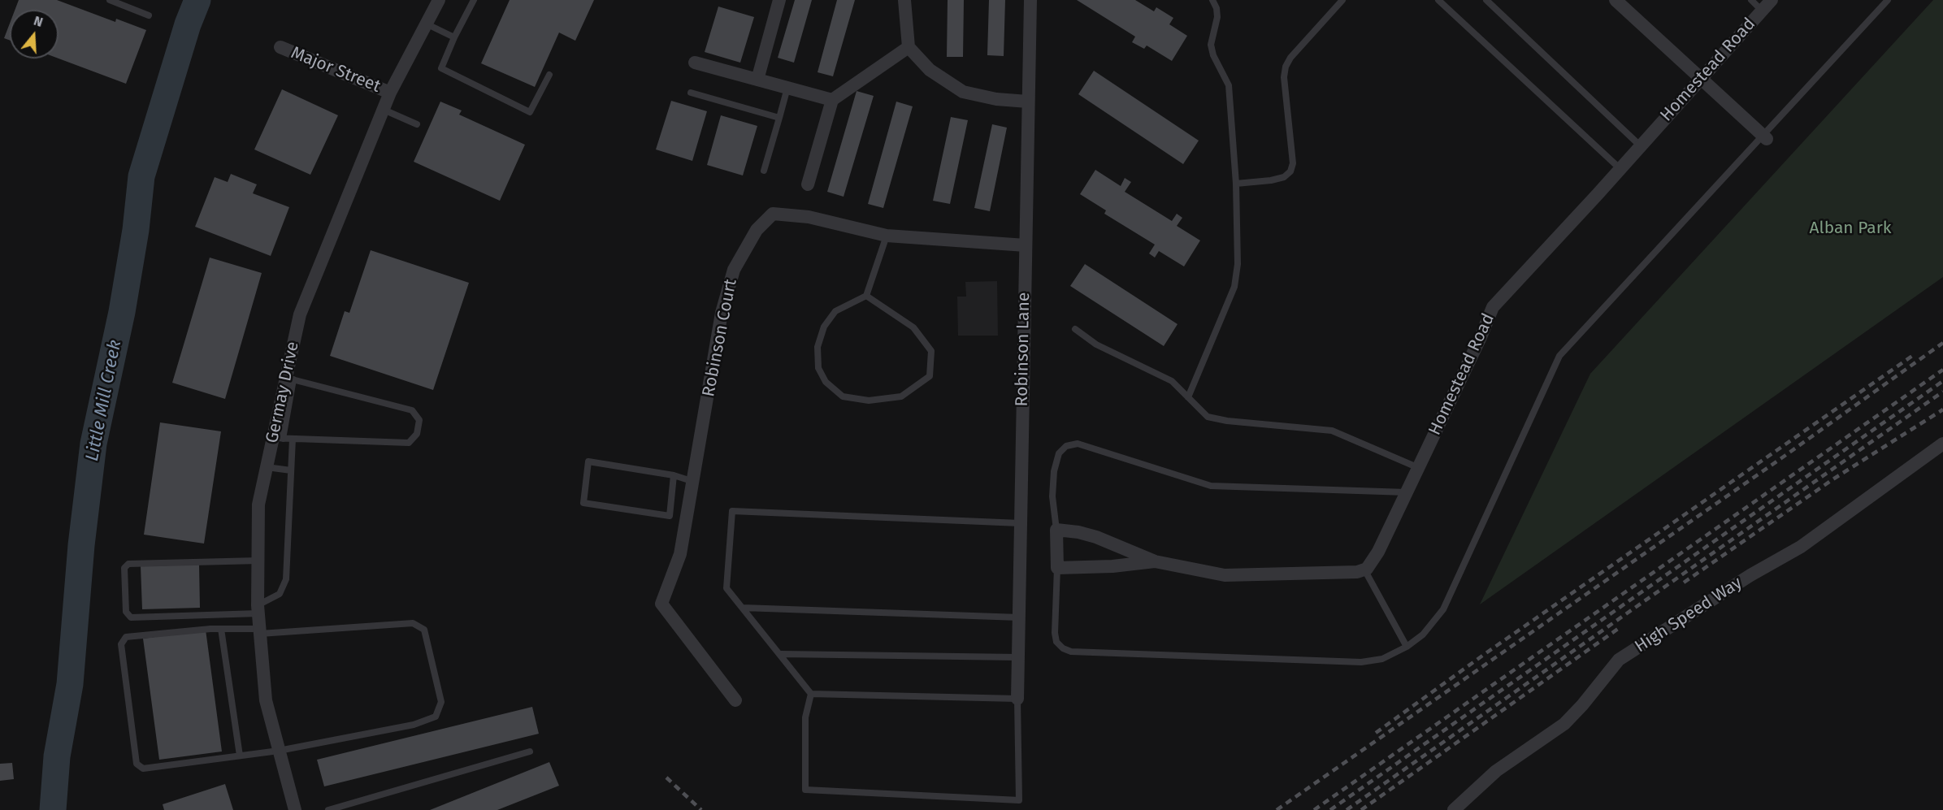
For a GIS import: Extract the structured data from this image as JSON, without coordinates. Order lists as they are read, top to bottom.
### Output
{
  "streets": {
    "street": [
      "Major Street",
      "Homestead Road",
      "Robinson Court",
      "Robinson Lane",
      "Germay Drive",
      "High Speed Way"
    ]
  },
  "crossings": [
    ["Major Street", "Germay Drive"],
    ["Robinson Court", "Robinson Lane"]
  ],
  "water": ["Little Mill Creek"],
  "parks": ["Alban Park"],
  "north": "top"
}
